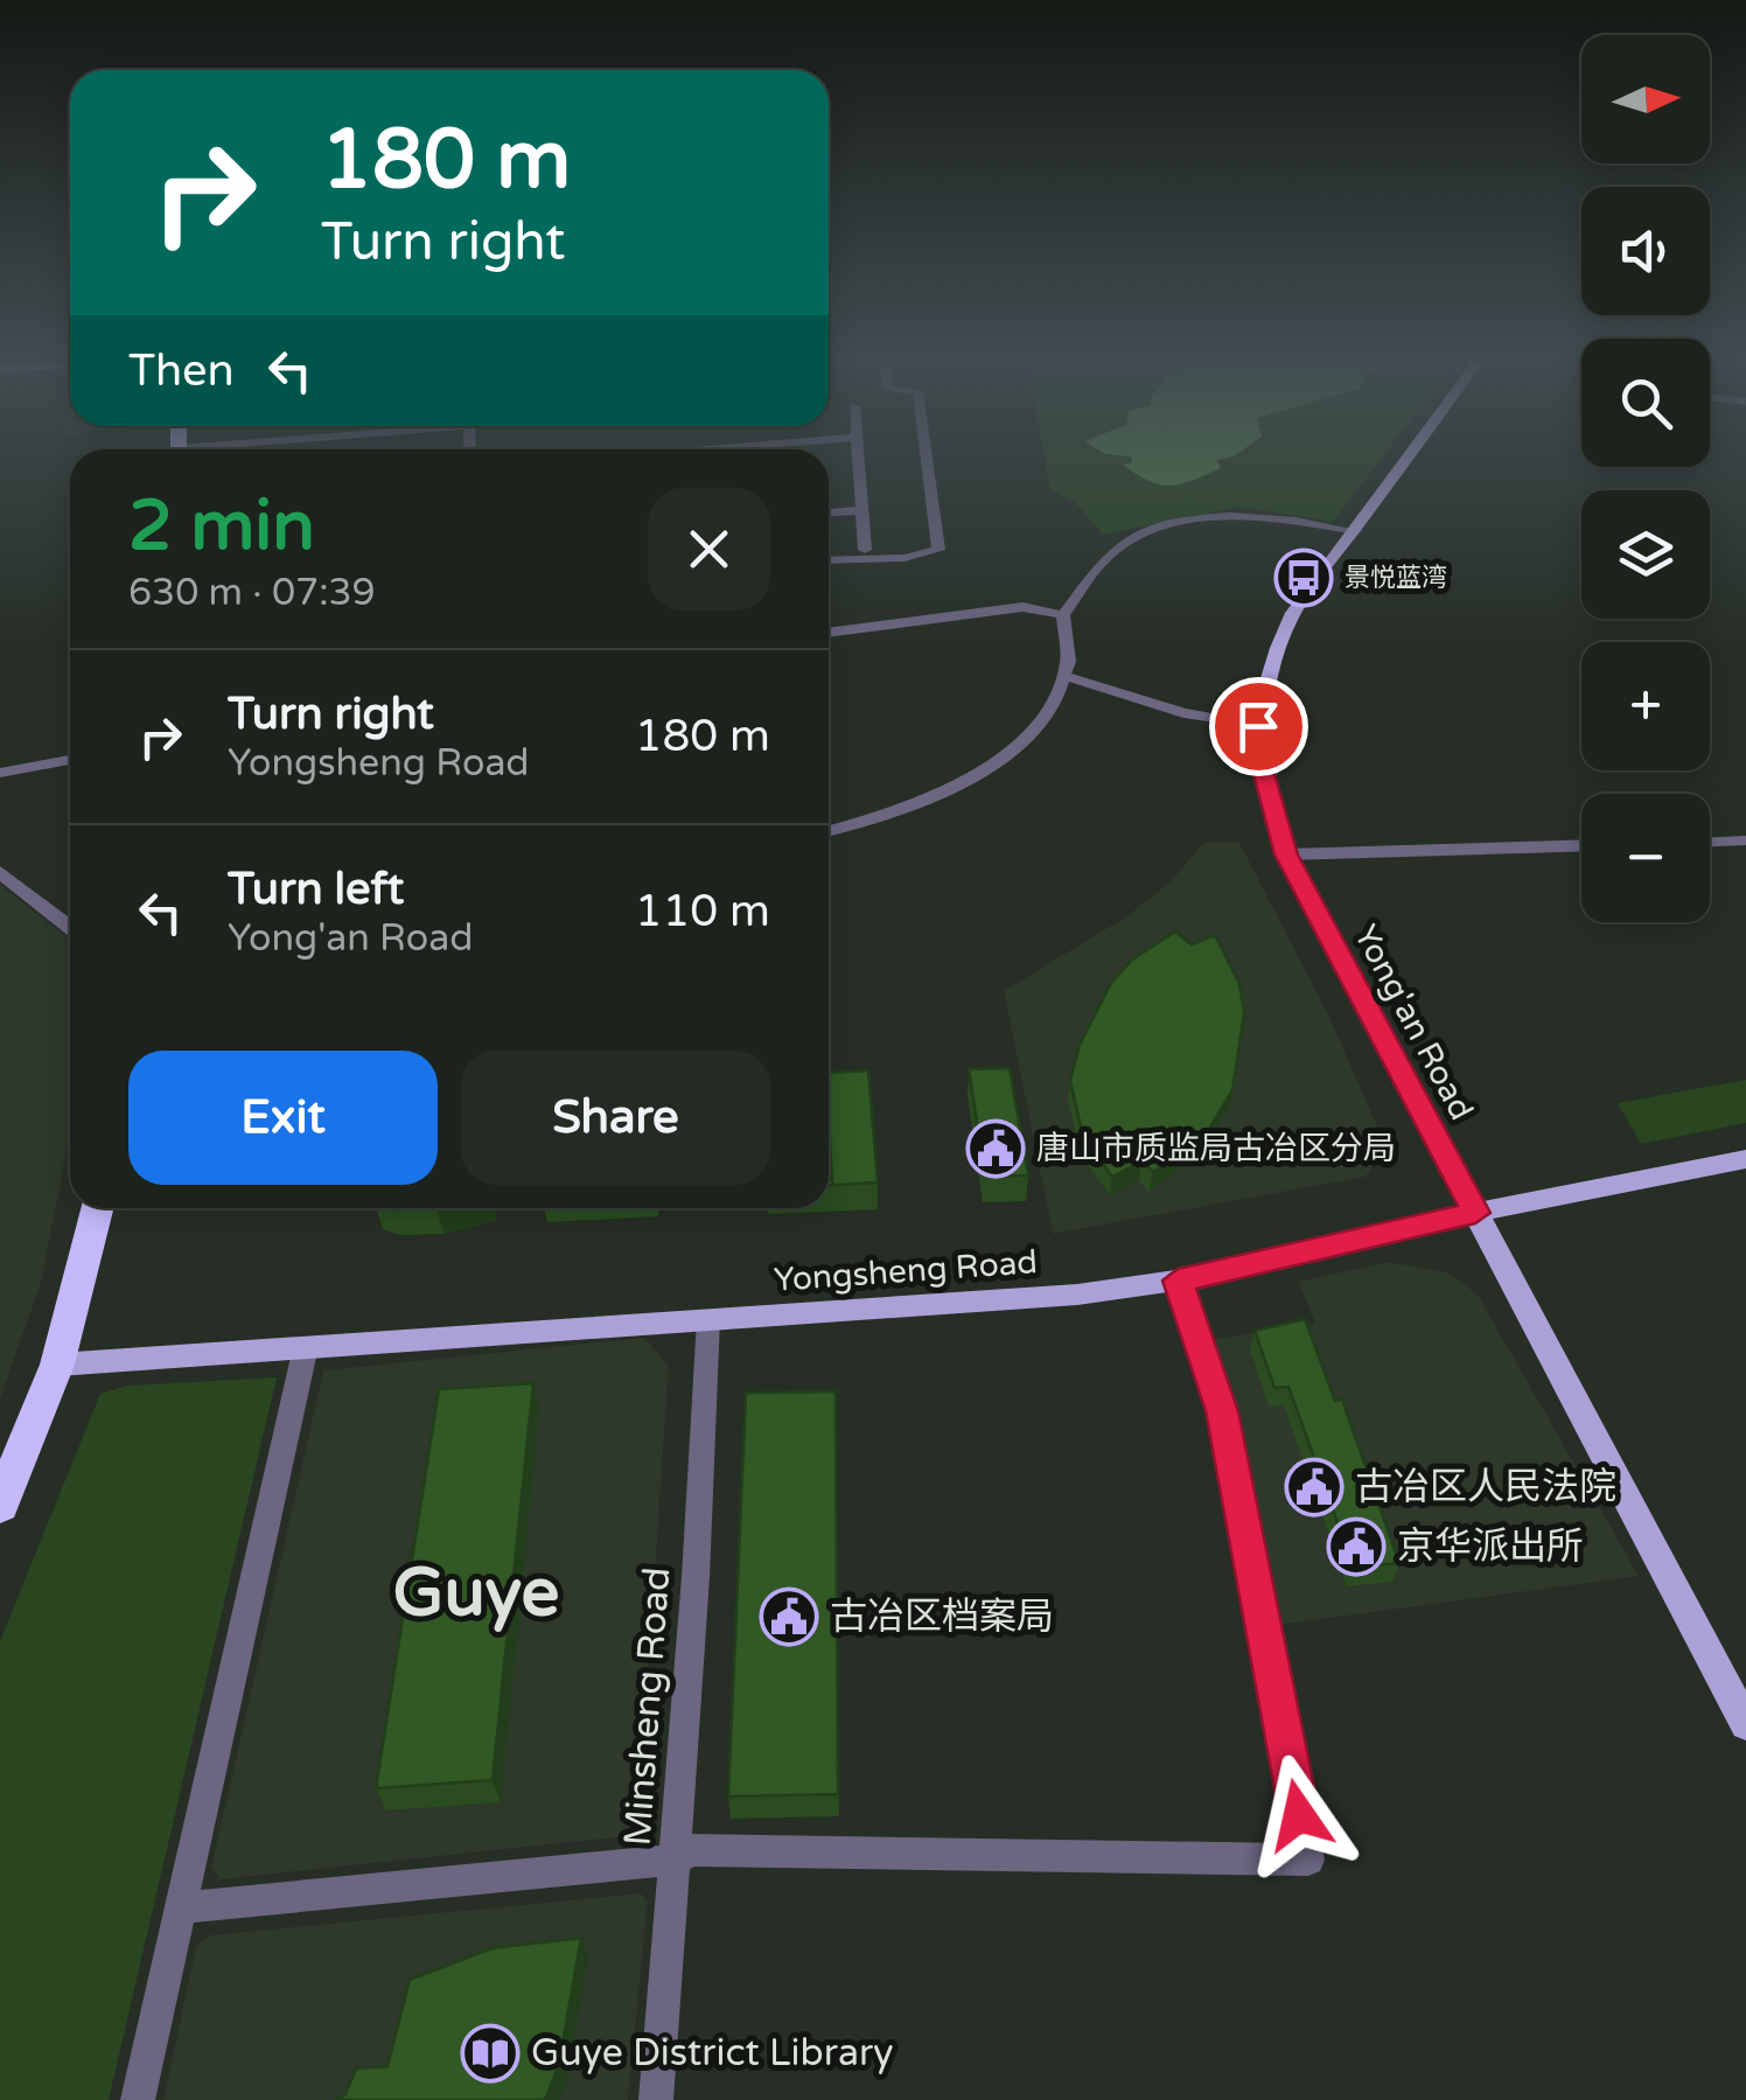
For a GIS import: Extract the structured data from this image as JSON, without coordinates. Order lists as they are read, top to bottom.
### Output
{
  "streets": {
    "main road": ["Yong'an Road", "Yongsheng Road"],
    "street": ["Minsheng Road"]
  },
  "crossings": [
    ["Yong'an Road", "Yongsheng Road"],
    ["Yongsheng Road", "Minsheng Road"]
  ],
  "districts": ["Guye"],
  "places": {
    "bus stop": ["景悦蓝湾"],
    "public building": [
      "唐山市质监局古冶区分局",
      "古冶区人民法院",
      "京华派出所",
      "古冶区档案局"
    ],
    "library": ["Guye District Library"]
  },
  "north": "right",
  "page": {
    "map_buttons": ["+", "−"],
    "turn": ["180 m", "Turn right"],
    "then": "Then",
    "heading": ["2 min", "630 m · 07:39"],
    "list": [
      {
        "name": "Turn right",
        "note": "Yongsheng Road",
        "value": "180 m"
      },
      {
        "name": "Turn left",
        "note": "Yong'an Road",
        "value": "110 m"
      }
    ],
    "buttons": ["Exit", "Share"]
  }
}
